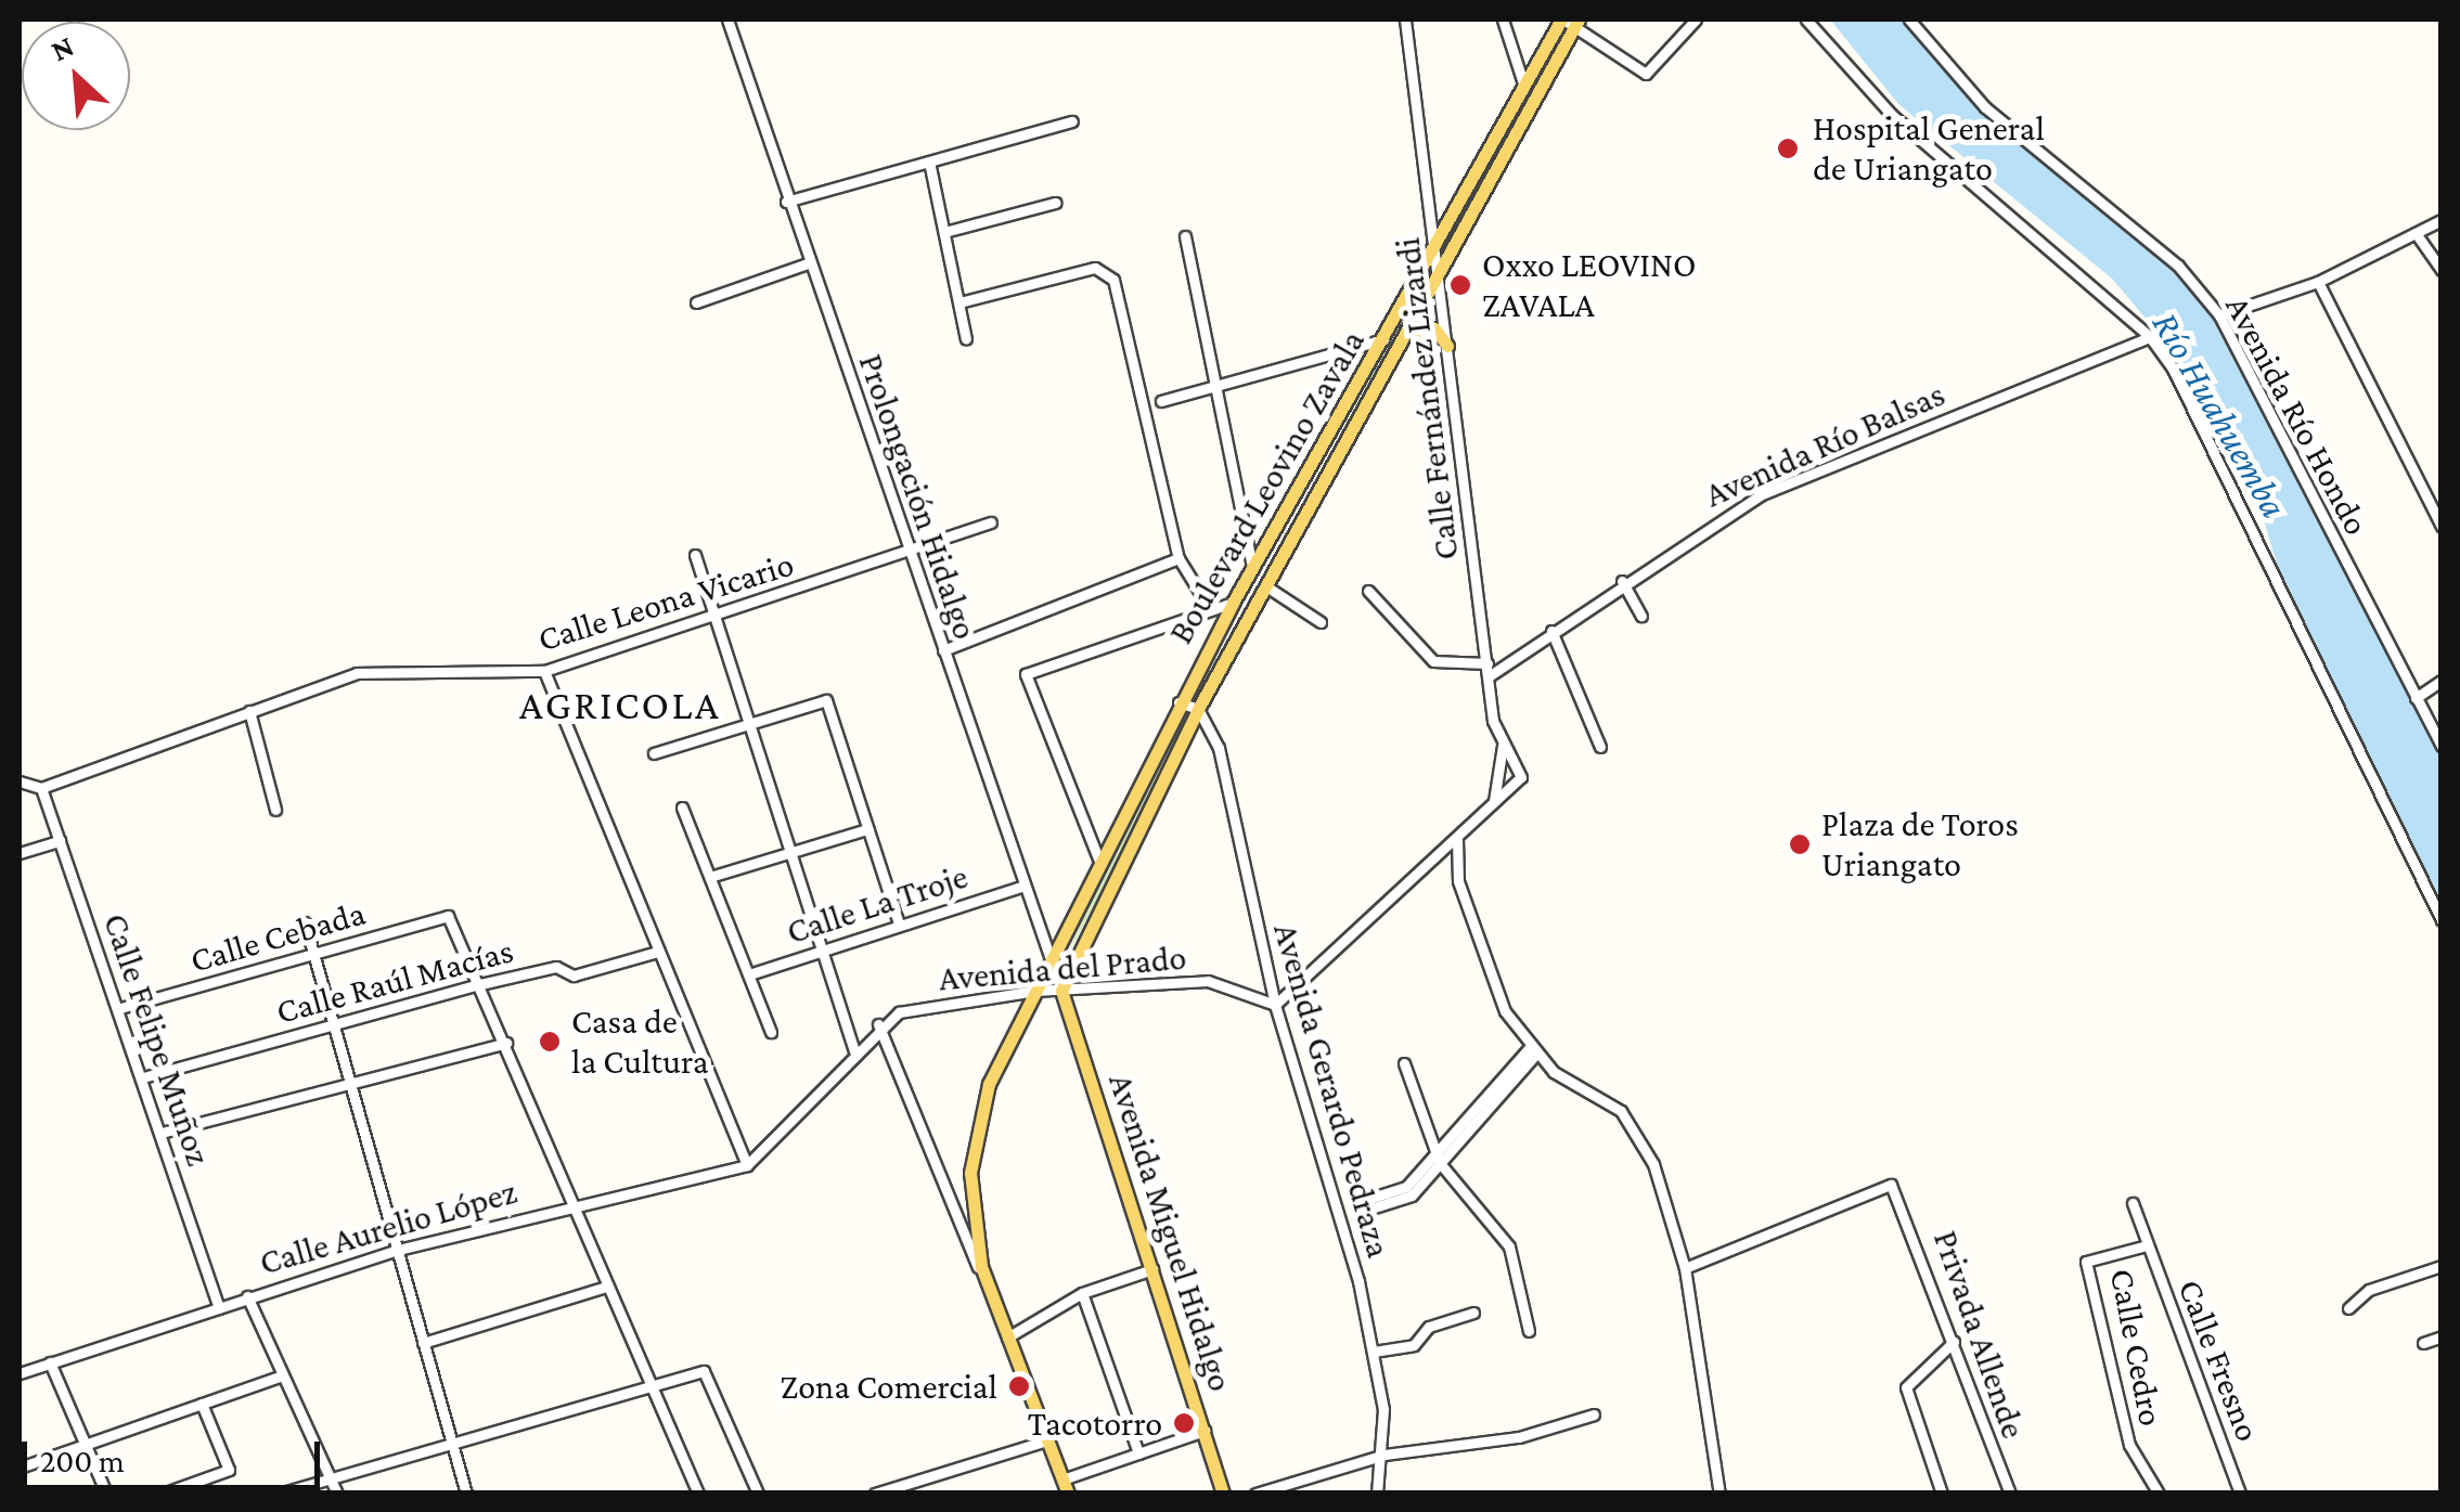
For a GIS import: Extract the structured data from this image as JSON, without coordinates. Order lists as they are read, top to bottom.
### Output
{
  "streets": {
    "main road": ["Boulevard Leovino Zavala", "Avenida Miguel Hidalgo"],
    "street": [
      "Calle Fernández Lizardi",
      "Avenida Río Hondo",
      "Avenida Río Balsas",
      "Prolongación Hidalgo",
      "Calle Leona Vicario",
      "Calle La Troje",
      "Calle Cebada",
      "Avenida del Prado",
      "Calle Raúl Macías",
      "Calle Felipe Muñoz",
      "Avenida Gerardo Pedraza",
      "Calle Aurelio López",
      "Privada Allende",
      "Calle Cedro",
      "Calle Fresno"
    ]
  },
  "crossings": [
    ["Calle Fernández Lizardi", "Avenida Río Balsas"],
    ["Calle Fernández Lizardi", "Boulevard Leovino Zavala"],
    ["Boulevard Leovino Zavala", "Prolongación Hidalgo"],
    ["Boulevard Leovino Zavala", "Avenida del Prado"],
    ["Boulevard Leovino Zavala", "Avenida Gerardo Pedraza"],
    ["Boulevard Leovino Zavala", "Avenida Miguel Hidalgo"],
    ["Prolongación Hidalgo", "Calle Leona Vicario"],
    ["Prolongación Hidalgo", "Calle La Troje"],
    ["Prolongación Hidalgo", "Avenida del Prado"],
    ["Prolongación Hidalgo", "Avenida Miguel Hidalgo"],
    ["Calle Leona Vicario", "Calle Felipe Muñoz"],
    ["Calle Cebada", "Calle Raúl Macías"],
    ["Calle Cebada", "Calle Felipe Muñoz"],
    ["Avenida del Prado", "Avenida Gerardo Pedraza"],
    ["Avenida del Prado", "Avenida Miguel Hidalgo"],
    ["Calle Raúl Macías", "Calle Felipe Muñoz"],
    ["Calle Felipe Muñoz", "Calle Aurelio López"],
    ["Calle Cedro", "Calle Fresno"]
  ],
  "districts": ["AGRICOLA"],
  "water": ["Río Huahuemba"],
  "places": [
    "Hospital General de Uriangato",
    "Oxxo LEOVINO ZAVALA",
    "Plaza de Toros Uriangato",
    "Casa de la Cultura",
    "Zona Comercial",
    "Tacotorro"
  ],
  "scale_bar": "200 m",
  "north": "top left"
}
